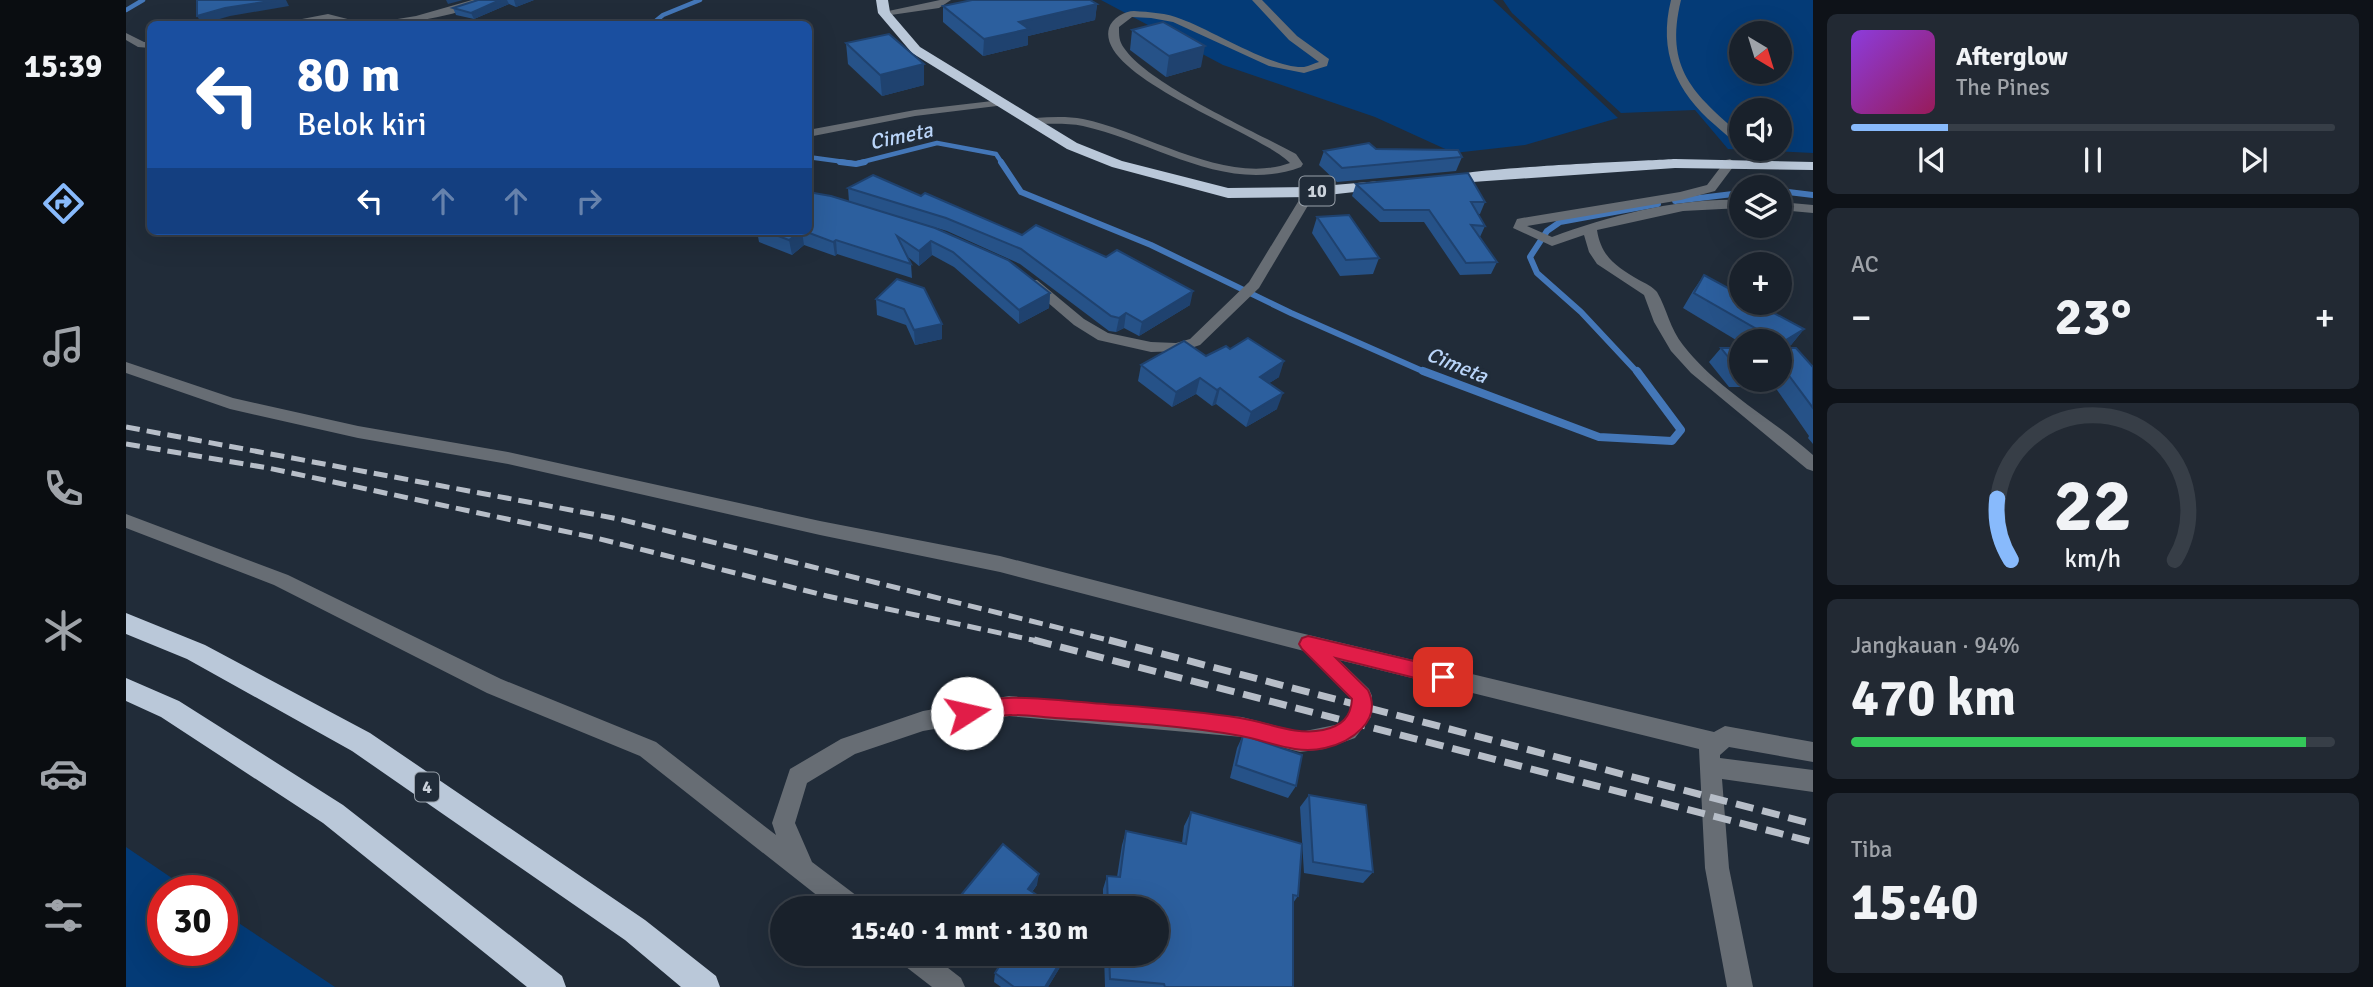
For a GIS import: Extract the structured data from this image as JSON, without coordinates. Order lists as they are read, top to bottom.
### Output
{
  "streets": {
    "highway": ["10", "4"]
  },
  "water": ["Cimeta"],
  "north": "bottom right",
  "page": {
    "tabs": "15:39",
    "map_buttons": ["+", "−"],
    "turn": ["80 m", "Belok kiri"],
    "song": ["Afterglow", "The Pines"],
    "tile": [
      "AC",
      ["Jangkauan · 94%", "470 km"],
      ["Tiba", "15:40"]
    ],
    "heat": ["−", "23°", "+"],
    "limit": "30",
    "trip": "15:40 · 1 mnt · 130 m",
    "gauge": ["22", "km/h"]
  }
}
